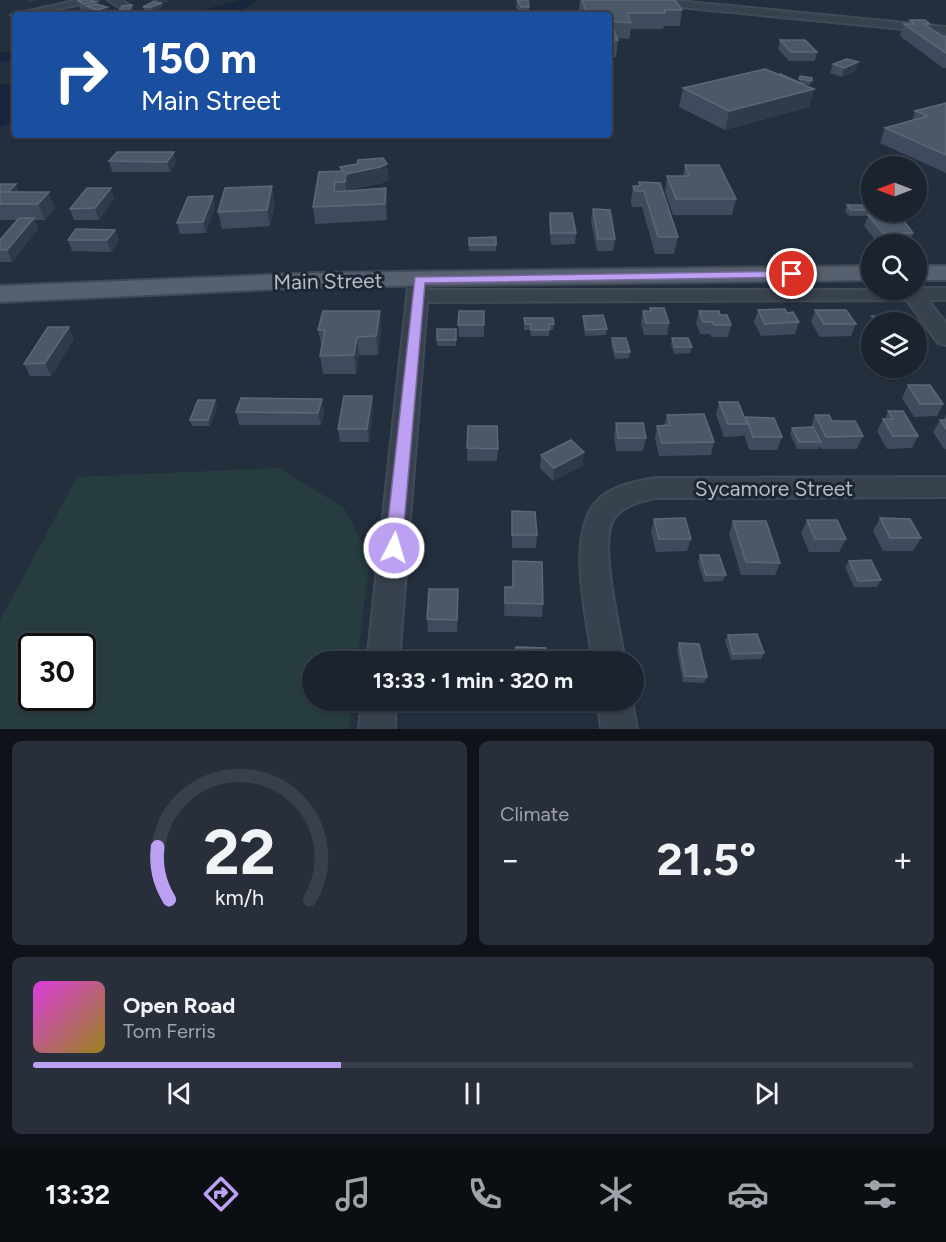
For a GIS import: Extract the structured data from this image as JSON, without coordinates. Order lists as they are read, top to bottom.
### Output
{
  "streets": {
    "main road": ["Main Street"],
    "street": ["Sycamore Street"]
  },
  "north": "left",
  "page": {
    "turn": ["150 m", "Main Street"],
    "limit": "30",
    "trip": "13:33 · 1 min · 320 m",
    "tile": "Climate",
    "heat": ["−", "21.5°", "+"],
    "song": ["Open Road", "Tom Ferris"],
    "tabs": "13:32",
    "gauge": ["22", "km/h"]
  }
}
